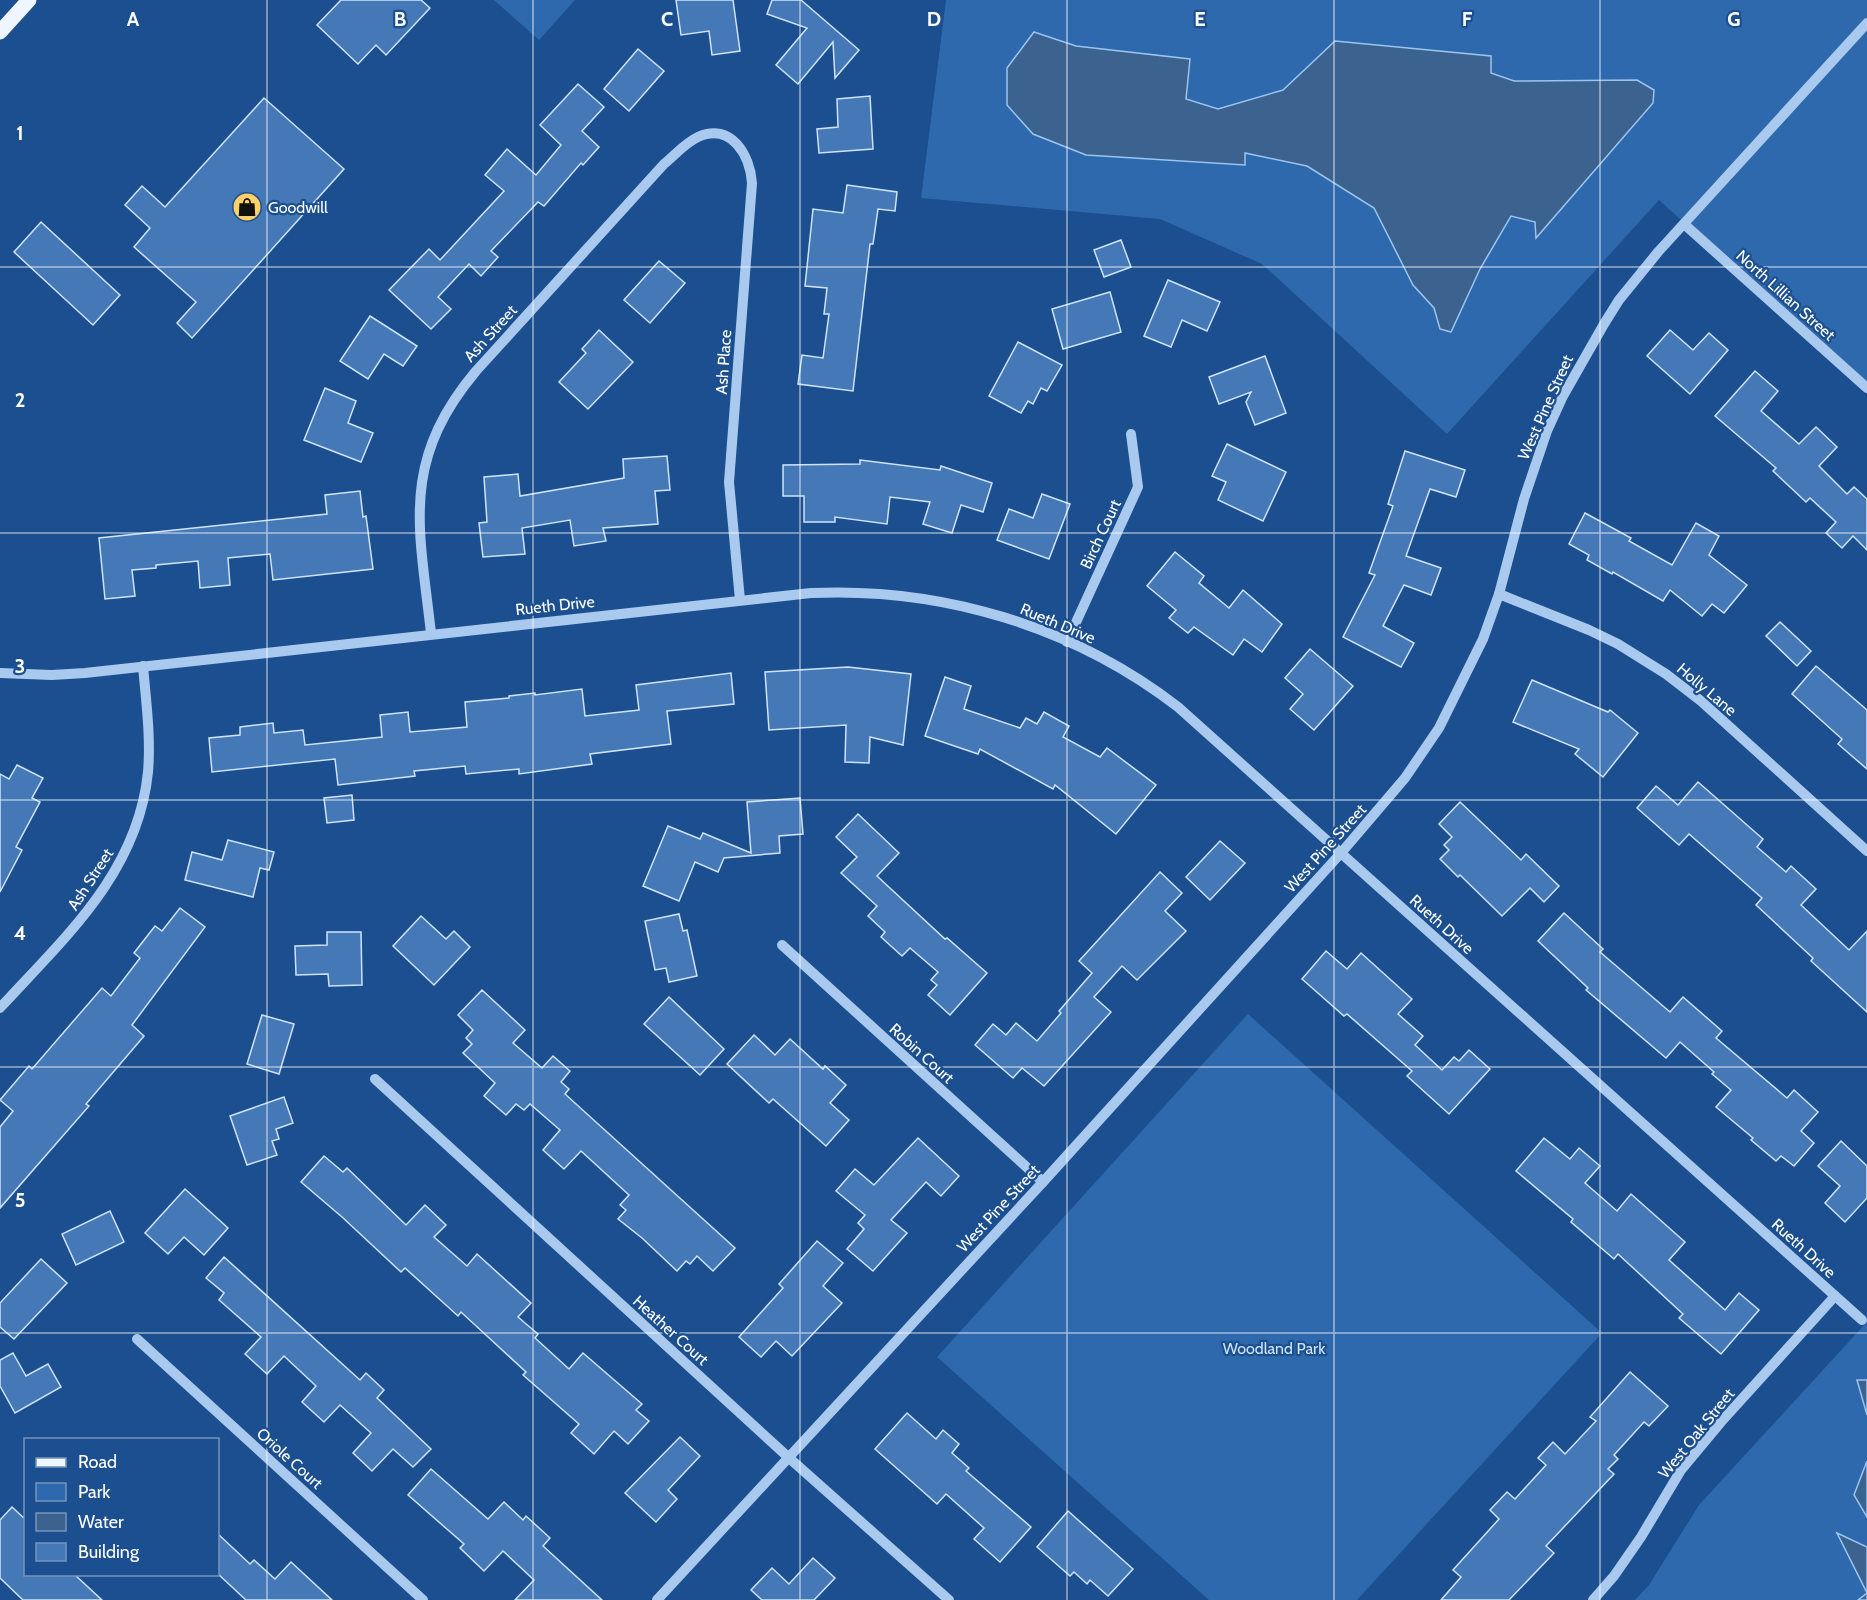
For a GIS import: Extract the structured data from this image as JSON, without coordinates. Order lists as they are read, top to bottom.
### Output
{
  "streets": {
    "street": [
      "North Lillian Street",
      "Ash Street",
      "Ash Place",
      "West Pine Street",
      "Birch Court",
      "Rueth Drive",
      "Holly Lane",
      "Robin Court",
      "Heather Court",
      "West Oak Street",
      "Oriole Court"
    ]
  },
  "crossings": [
    ["North Lillian Street", "West Pine Street"],
    ["Ash Street", "Ash Place"],
    ["Ash Street", "Rueth Drive"],
    ["Ash Place", "Rueth Drive"],
    ["West Pine Street", "Rueth Drive"],
    ["West Pine Street", "Holly Lane"],
    ["West Pine Street", "Robin Court"],
    ["West Pine Street", "Heather Court"],
    ["Birch Court", "Rueth Drive"],
    ["Rueth Drive", "West Oak Street"]
  ],
  "parks": ["Woodland Park"],
  "places": {
    "shop": ["Goodwill"]
  },
  "legend": [
    "Road",
    "Park",
    "Water",
    "Building"
  ],
  "grid": {
    "columns": [
      "A",
      "B",
      "C",
      "D",
      "E",
      "F",
      "G"
    ],
    "rows": [
      "1",
      "2",
      "3",
      "4",
      "5"
    ]
  }
}
